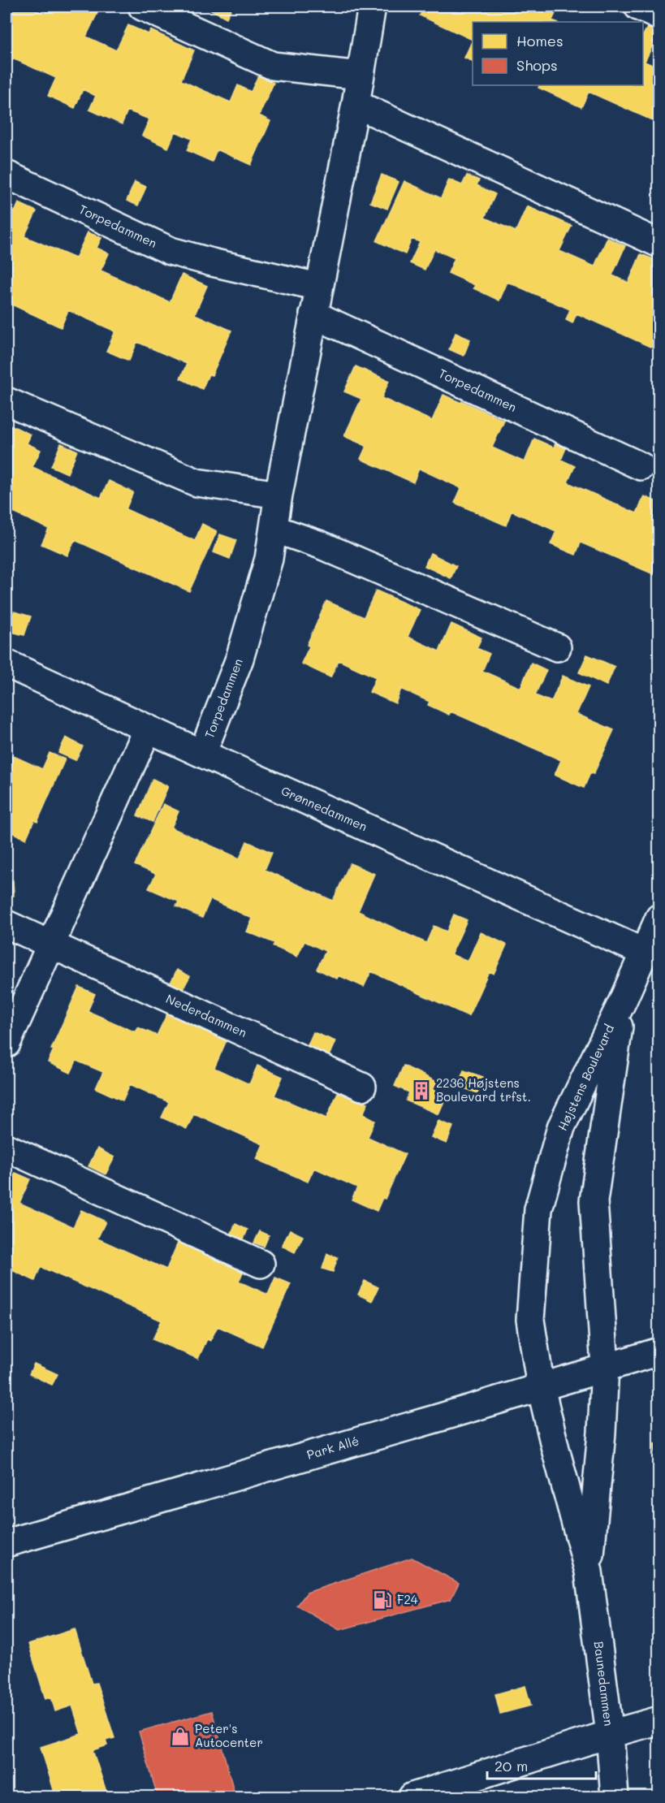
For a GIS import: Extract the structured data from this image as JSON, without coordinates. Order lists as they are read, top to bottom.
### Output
{
  "streets": {
    "street": [
      "Torpedammen",
      "Grønnedammen",
      "Nederdammen",
      "Højstens Boulevard",
      "Park Allé",
      "Baunedammen"
    ]
  },
  "crossings": [
    ["Torpedammen", "Grønnedammen"],
    ["Grønnedammen", "Højstens Boulevard"],
    ["Højstens Boulevard", "Park Allé"],
    ["Højstens Boulevard", "Baunedammen"],
    ["Park Allé", "Baunedammen"]
  ],
  "places": {
    "building": ["2236 Højstens Boulevard trfst."],
    "fuel station": ["F24"],
    "shop": ["Peter's Autocenter"]
  },
  "legend": ["Homes", "Shops"],
  "scale_bar": "20 m"
}
